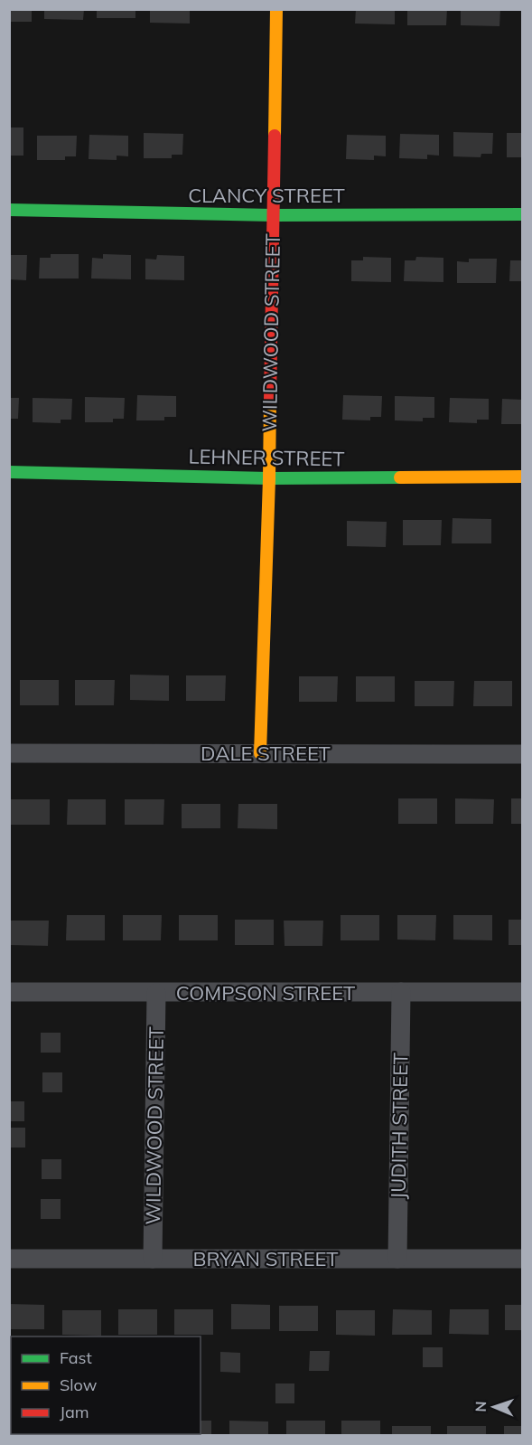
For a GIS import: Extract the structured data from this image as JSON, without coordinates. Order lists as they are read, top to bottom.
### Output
{
  "streets": {
    "street": [
      "CLANCY STREET",
      "WILDWOOD STREET",
      "LEHNER STREET",
      "DALE STREET",
      "COMPSON STREET",
      "JUDITH STREET",
      "BRYAN STREET"
    ]
  },
  "crossings": [
    ["CLANCY STREET", "WILDWOOD STREET"],
    ["WILDWOOD STREET", "LEHNER STREET"],
    ["WILDWOOD STREET", "DALE STREET"],
    ["WILDWOOD STREET", "COMPSON STREET"],
    ["WILDWOOD STREET", "BRYAN STREET"],
    ["COMPSON STREET", "JUDITH STREET"],
    ["JUDITH STREET", "BRYAN STREET"]
  ],
  "legend": ["Fast", "Slow", "Jam"],
  "north": "left"
}
